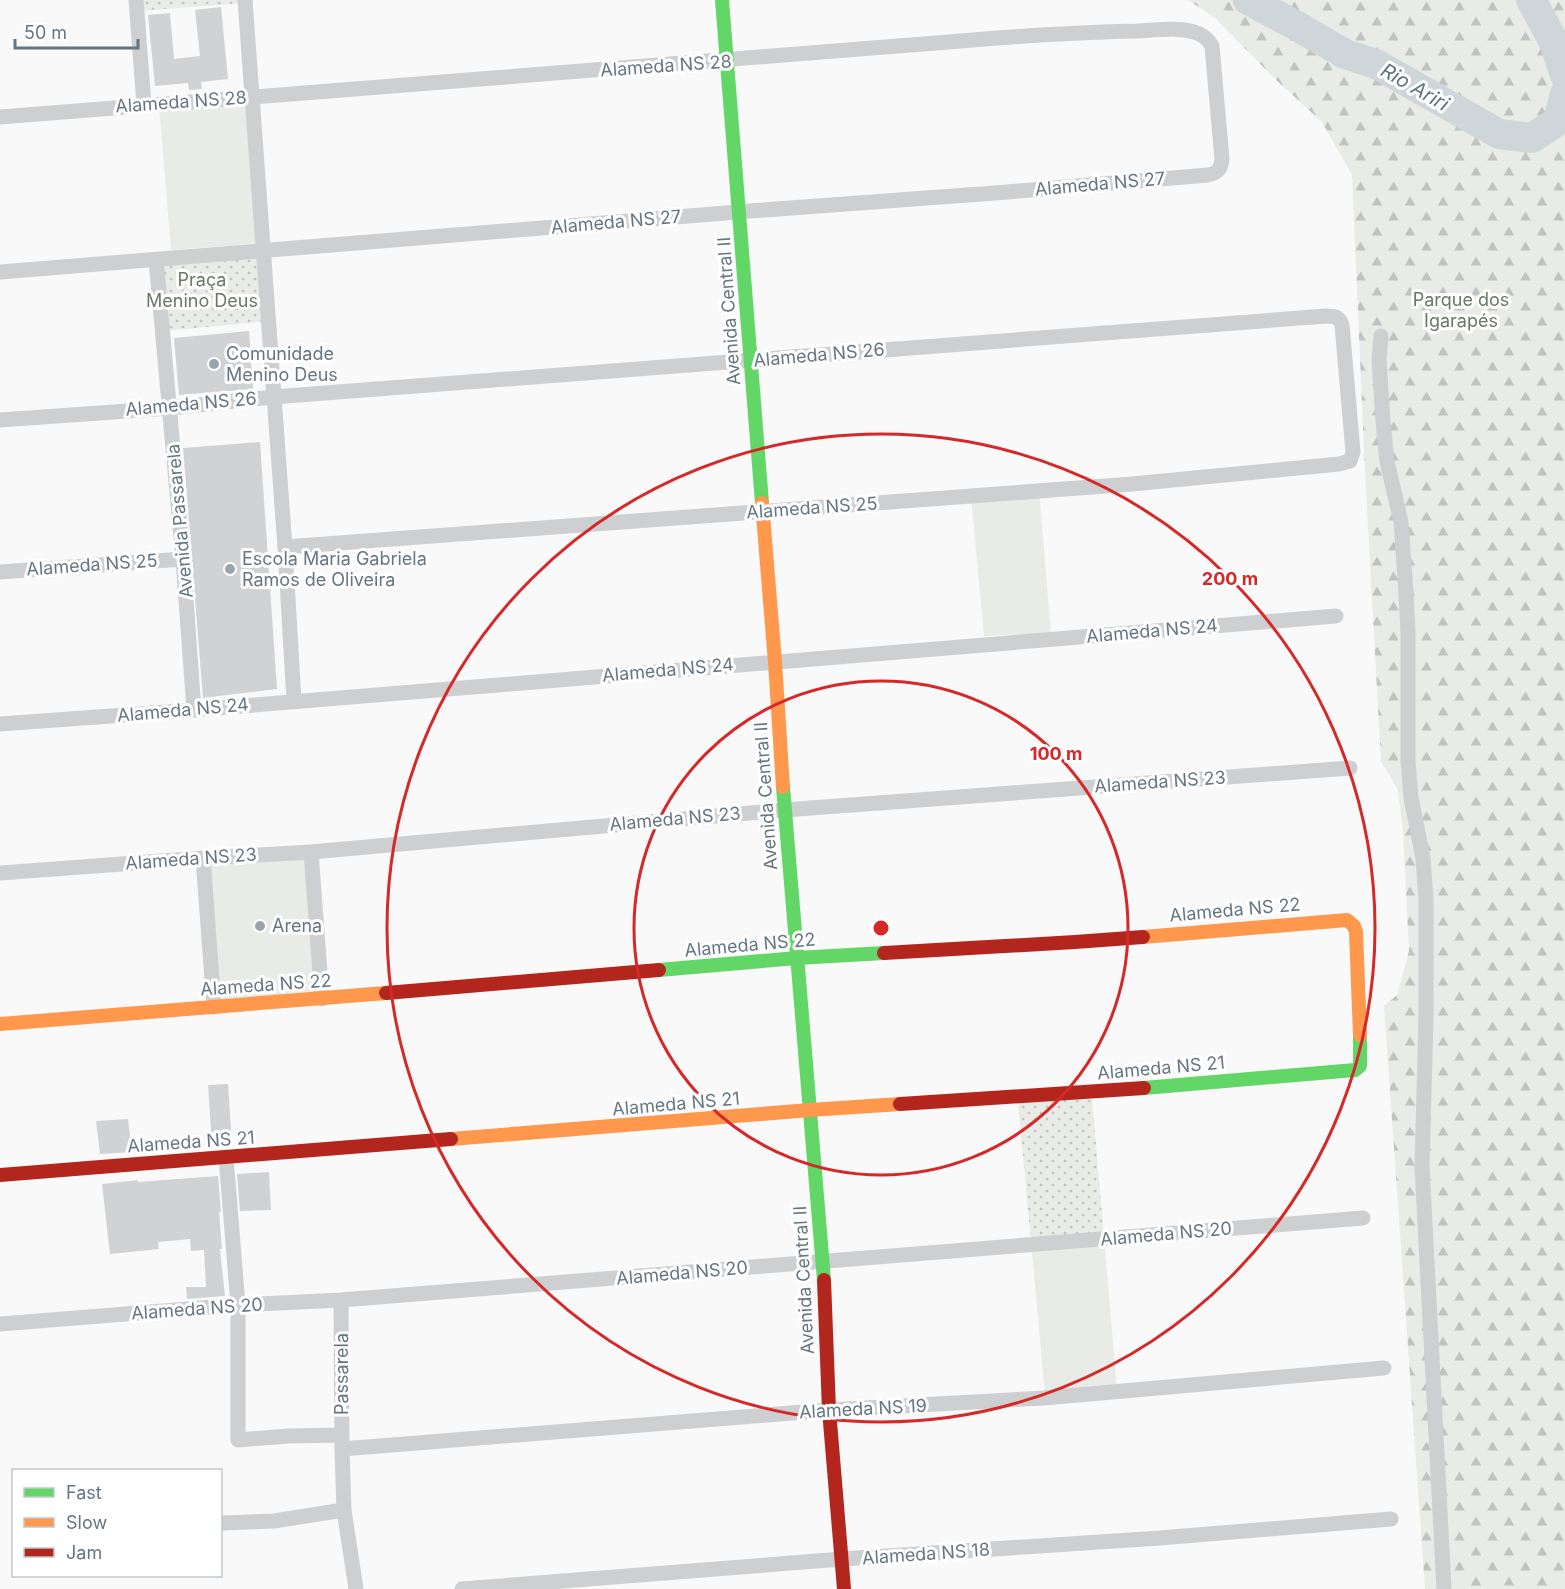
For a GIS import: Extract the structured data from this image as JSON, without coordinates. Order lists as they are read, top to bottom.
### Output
{
  "streets": {
    "street": [
      "Alameda NS 28",
      "Alameda NS 27",
      "Avenida Central II",
      "Alameda NS 26",
      "Alameda NS 25",
      "Avenida Passarela",
      "Alameda NS 24",
      "Alameda NS 23",
      "Alameda NS 22",
      "Alameda NS 21",
      "Alameda NS 20",
      "Passarela",
      "Alameda NS 19",
      "Alameda NS 18"
    ]
  },
  "crossings": [
    ["Alameda NS 28", "Alameda NS 27"],
    ["Alameda NS 28", "Avenida Central II"],
    ["Alameda NS 27", "Avenida Central II"],
    ["Alameda NS 27", "Avenida Passarela"],
    ["Avenida Central II", "Alameda NS 26"],
    ["Avenida Central II", "Alameda NS 25"],
    ["Avenida Central II", "Alameda NS 24"],
    ["Avenida Central II", "Alameda NS 23"],
    ["Avenida Central II", "Alameda NS 22"],
    ["Avenida Central II", "Alameda NS 21"],
    ["Avenida Central II", "Alameda NS 20"],
    ["Avenida Central II", "Alameda NS 19"],
    ["Avenida Central II", "Alameda NS 18"],
    ["Alameda NS 26", "Alameda NS 25"],
    ["Alameda NS 26", "Avenida Passarela"],
    ["Alameda NS 25", "Avenida Passarela"],
    ["Avenida Passarela", "Alameda NS 24"],
    ["Alameda NS 22", "Alameda NS 21"],
    ["Alameda NS 20", "Passarela"],
    ["Alameda NS 20", "Alameda NS 19"],
    ["Passarela", "Alameda NS 19"]
  ],
  "water": ["Rio Ariri"],
  "parks": ["Praça Menino Deus", "Parque dos Igarapés"],
  "places": ["Comunidade Menino Deus", "Escola Maria Gabriela Ramos de Oliveira", "Arena"],
  "legend": ["Fast", "Slow", "Jam"],
  "scale_bar": "50 m",
  "rings": ["200 m", "100 m"]
}
